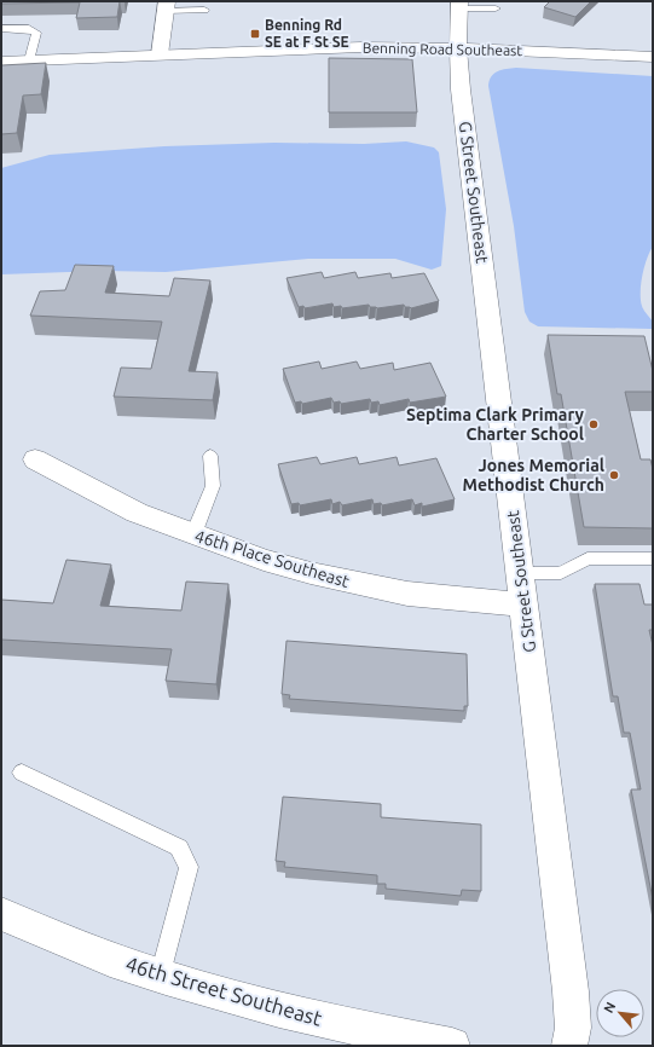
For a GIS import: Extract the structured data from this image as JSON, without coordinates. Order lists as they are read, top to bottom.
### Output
{
  "streets": {
    "street": [
      "Benning Road Southeast",
      "G Street Southeast",
      "46th Place Southeast",
      "46th Street Southeast"
    ]
  },
  "crossings": [
    ["Benning Road Southeast", "G Street Southeast"],
    ["G Street Southeast", "46th Place Southeast"]
  ],
  "places": {
    "transit": ["Benning Rd SE at F St SE"],
    "other": ["Septima Clark Primary Charter School", "Jones Memorial Methodist Church"]
  },
  "north": "top left"
}
